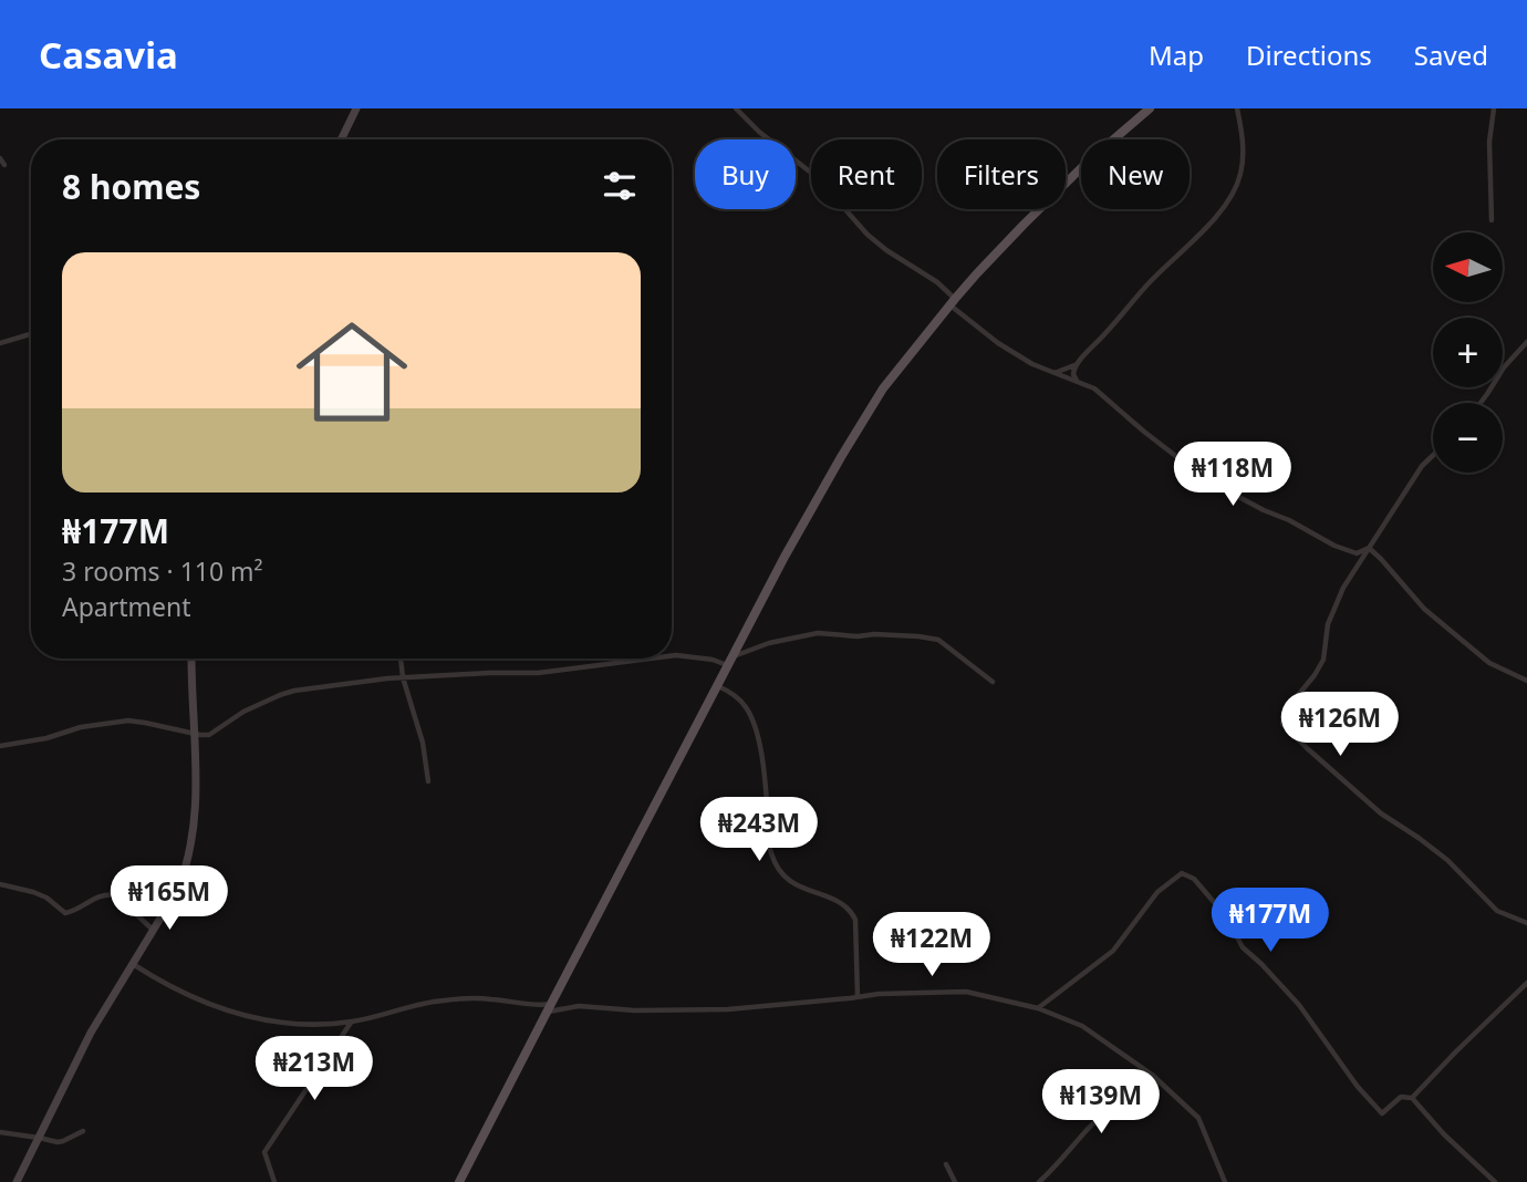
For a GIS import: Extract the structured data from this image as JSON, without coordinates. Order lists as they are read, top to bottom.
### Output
{
  "north": "left",
  "page": {
    "header": "Casavia",
    "nav": ["Map", "Directions", "Saved"],
    "chip": [
      "Buy",
      "Rent",
      "Filters",
      "New"
    ],
    "heading": "8 homes",
    "map_buttons": ["+", "−"],
    "list": [
      {
        "name": "₦177M",
        "note": "3 rooms · 110 m² · Apartment"
      }
    ],
    "price": [
      "₦118M",
      "₦126M",
      "₦243M",
      "₦165M",
      "₦177M",
      "₦122M",
      "₦213M",
      "₦139M"
    ]
  }
}
